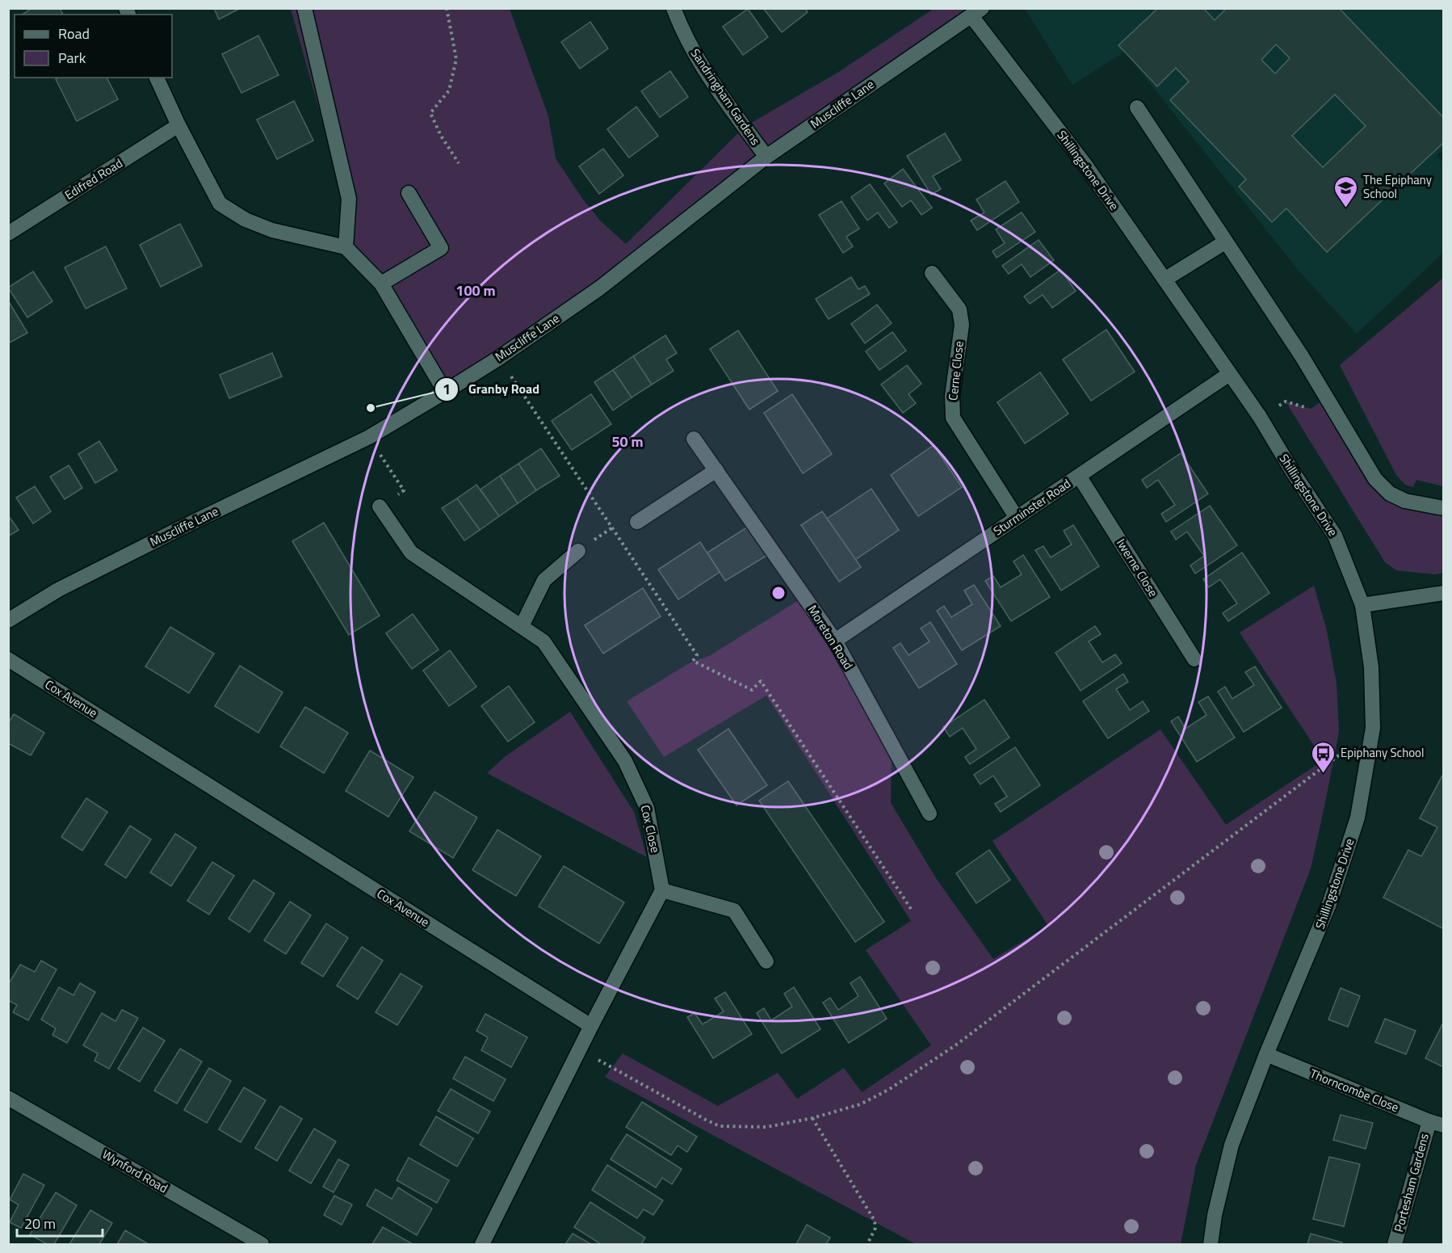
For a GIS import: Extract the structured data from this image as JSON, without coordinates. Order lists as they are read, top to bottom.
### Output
{
  "streets": {
    "street": [
      "Sandringham Gardens",
      "Muscliffe Lane",
      "Shillingstone Drive",
      "Edifred Road",
      "Cerne Close",
      "Sturminster Road",
      "Iwerne Close",
      "Moreton Road",
      "Cox Avenue",
      "Cox Close",
      "Thorncombe Close",
      "Wynford Road",
      "Portesham Gardens"
    ]
  },
  "crossings": [
    ["Sandringham Gardens", "Muscliffe Lane"],
    ["Muscliffe Lane", "Shillingstone Drive"],
    ["Shillingstone Drive", "Sturminster Road"],
    ["Shillingstone Drive", "Thorncombe Close"],
    ["Cerne Close", "Sturminster Road"],
    ["Sturminster Road", "Iwerne Close"],
    ["Sturminster Road", "Moreton Road"],
    ["Thorncombe Close", "Portesham Gardens"]
  ],
  "places": {
    "school or university": ["The Epiphany School"],
    "other": ["Granby Road"],
    "bus stop": ["Epiphany School"]
  },
  "legend": ["Road", "Park"],
  "scale_bar": "20 m",
  "rings": ["100 m", "50 m"]
}
